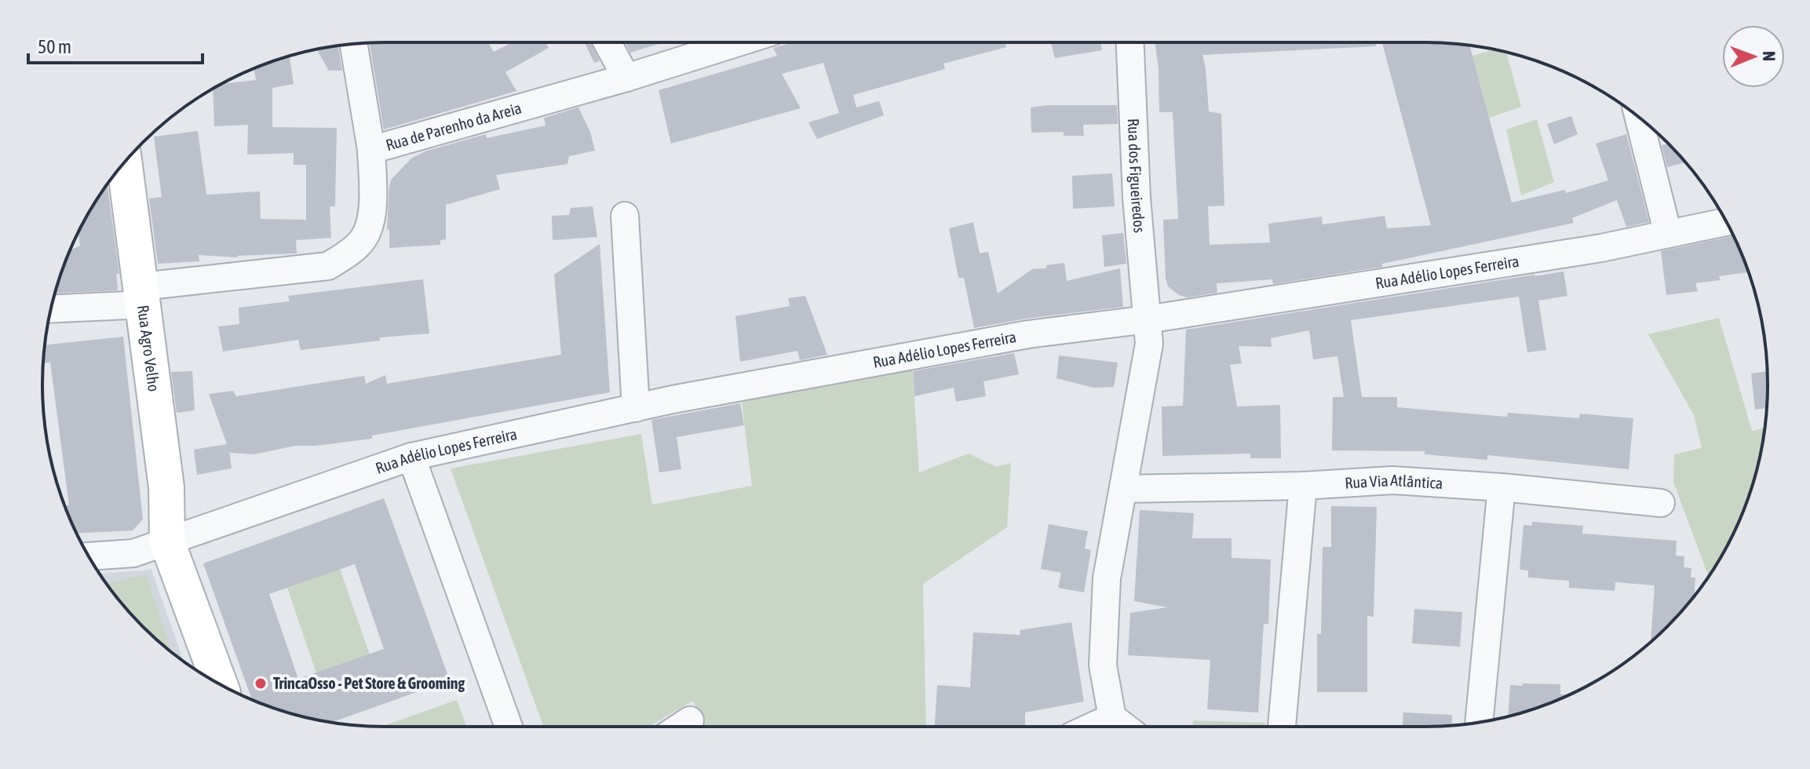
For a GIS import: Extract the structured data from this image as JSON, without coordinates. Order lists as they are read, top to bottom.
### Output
{
  "streets": {
    "street": [
      "Rua de Parenho da Areia",
      "Rua dos Figueiredos",
      "Rua Adélio Lopes Ferreira",
      "Rua Agro Velho",
      "Rua Via Atlântica"
    ]
  },
  "crossings": [
    ["Rua de Parenho da Areia", "Rua Agro Velho"],
    ["Rua dos Figueiredos", "Rua Adélio Lopes Ferreira"],
    ["Rua dos Figueiredos", "Rua Via Atlântica"],
    ["Rua Adélio Lopes Ferreira", "Rua Agro Velho"]
  ],
  "places": ["TrincaOsso - Pet Store & Grooming"],
  "scale_bar": "50 m",
  "north": "right"
}
